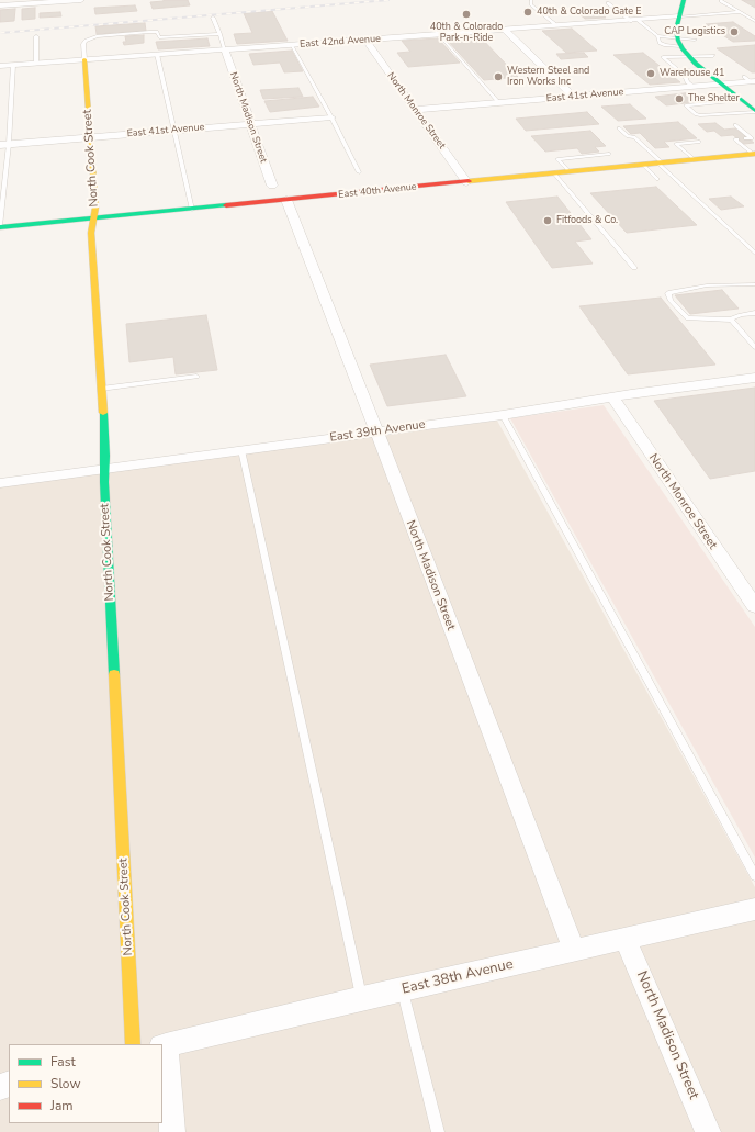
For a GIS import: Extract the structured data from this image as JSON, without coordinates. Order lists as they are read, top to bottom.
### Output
{
  "streets": {
    "street": [
      "East 42nd Avenue",
      "East 41st Avenue",
      "North Monroe Street",
      "North Madison Street",
      "North Cook Street",
      "East 40th Avenue",
      "East 39th Avenue",
      "East 38th Avenue"
    ]
  },
  "crossings": [
    ["East 42nd Avenue", "North Monroe Street"],
    ["East 42nd Avenue", "North Madison Street"],
    ["East 42nd Avenue", "North Cook Street"],
    ["East 41st Avenue", "North Monroe Street"],
    ["East 41st Avenue", "North Madison Street"],
    ["East 41st Avenue", "North Cook Street"],
    ["North Monroe Street", "East 40th Avenue"],
    ["North Monroe Street", "East 39th Avenue"],
    ["North Madison Street", "East 40th Avenue"],
    ["North Madison Street", "East 39th Avenue"],
    ["North Madison Street", "East 38th Avenue"],
    ["North Cook Street", "East 40th Avenue"],
    ["North Cook Street", "East 39th Avenue"]
  ],
  "places": [
    "40th & Colorado Gate E",
    "40th & Colorado Park-n-Ride",
    "CAP Logistics",
    "Warehouse 41",
    "Western Steel and Iron Works Inc",
    "The Shelter",
    "Fitfoods & Co."
  ],
  "legend": ["Fast", "Slow", "Jam"]
}
